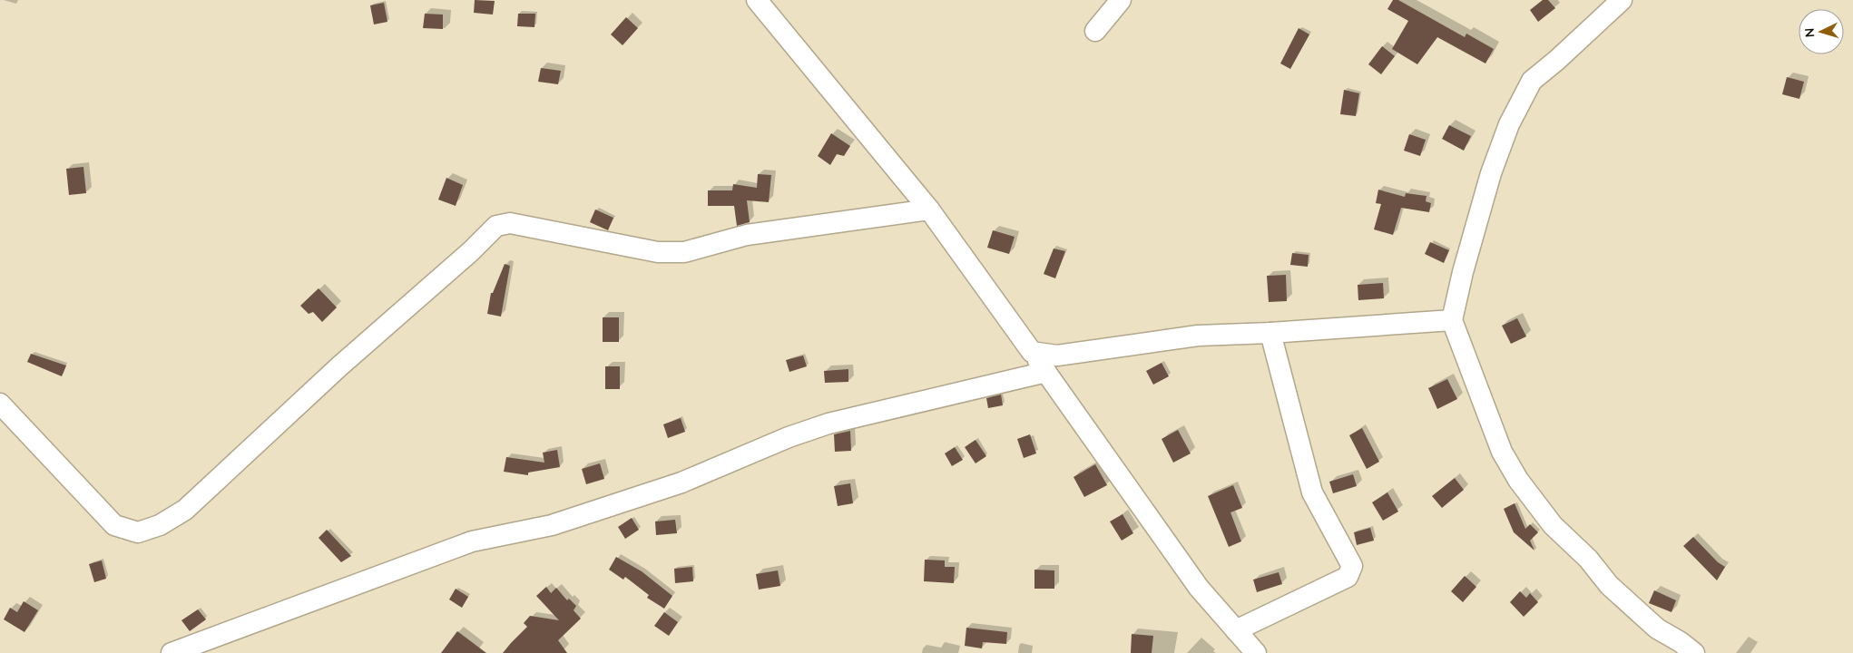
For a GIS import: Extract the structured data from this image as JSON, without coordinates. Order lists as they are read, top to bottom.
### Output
{
  "north": "left"
}
